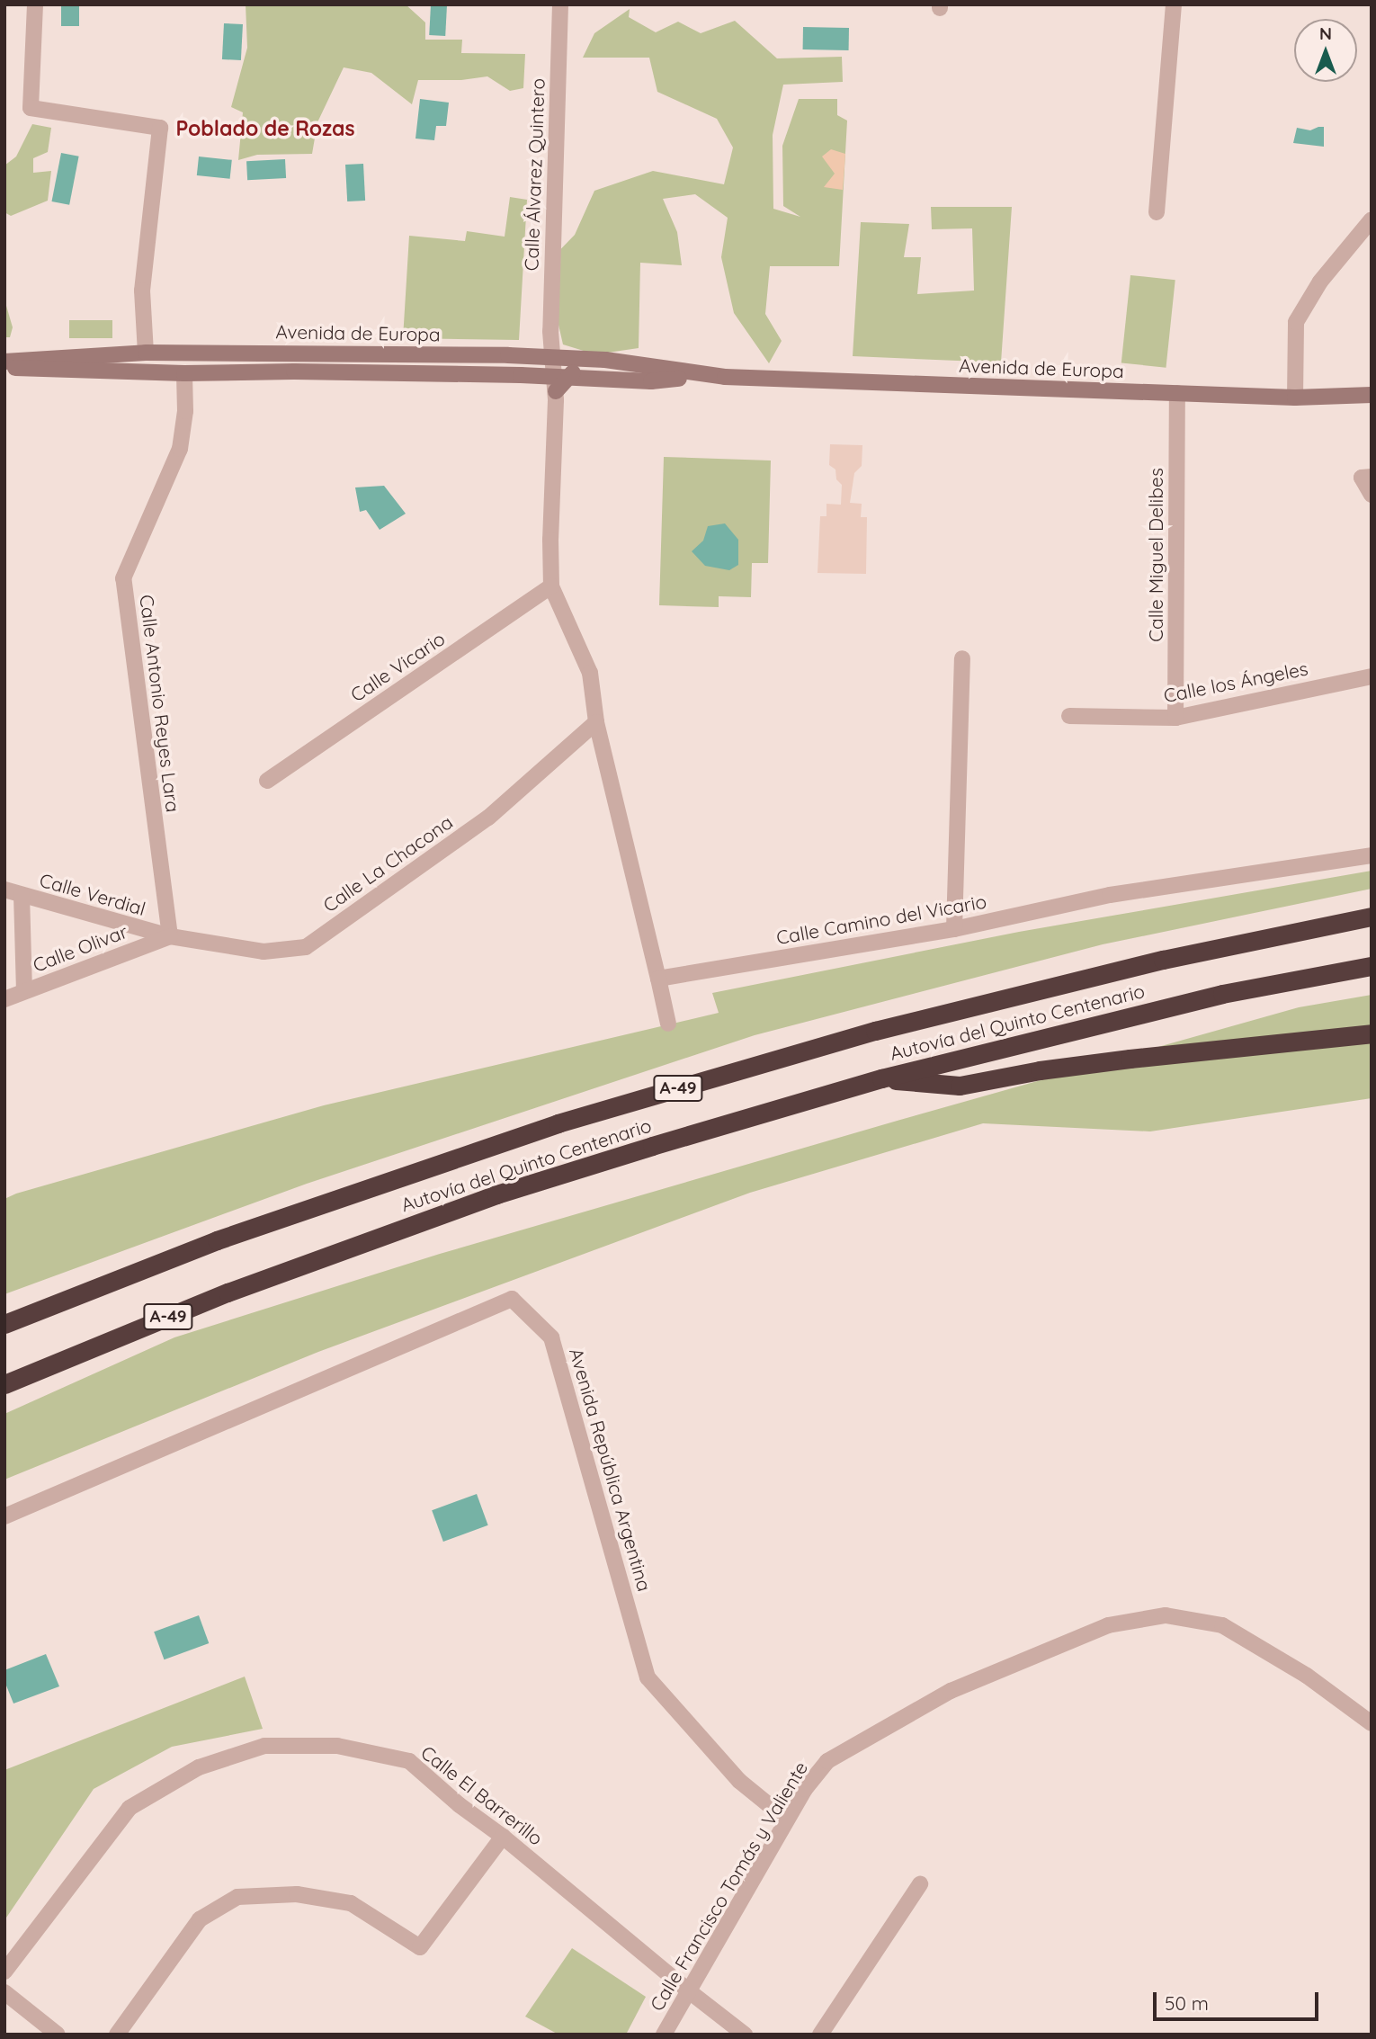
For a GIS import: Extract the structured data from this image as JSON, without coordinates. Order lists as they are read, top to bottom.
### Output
{
  "streets": {
    "highway": ["Autovía del Quinto Centenario", "A-49"],
    "main road": ["Avenida de Europa"],
    "street": [
      "Calle Álvarez Quintero",
      "Calle Miguel Delibes",
      "Calle Vicario",
      "Calle los Ángeles",
      "Calle Antonio Reyes Lara",
      "Calle La Chacona",
      "Calle Verdial",
      "Calle Camino del Vicario",
      "Calle Olivar",
      "Avenida República Argentina",
      "Calle El Barrerillo",
      "Calle Francisco Tomás y Valiente"
    ]
  },
  "crossings": [
    ["Calle Álvarez Quintero", "Avenida de Europa"],
    ["Calle Álvarez Quintero", "Calle Vicario"],
    ["Avenida de Europa", "Calle Miguel Delibes"],
    ["Avenida de Europa", "Calle Antonio Reyes Lara"],
    ["Calle Miguel Delibes", "Calle los Ángeles"],
    ["Calle Antonio Reyes Lara", "Calle La Chacona"],
    ["Calle Antonio Reyes Lara", "Calle Verdial"],
    ["Calle Antonio Reyes Lara", "Calle Olivar"],
    ["Calle La Chacona", "Calle Verdial"],
    ["Calle La Chacona", "Calle Olivar"],
    ["Calle Verdial", "Calle Olivar"],
    ["Avenida República Argentina", "Calle Francisco Tomás y Valiente"],
    ["Calle El Barrerillo", "Calle Francisco Tomás y Valiente"]
  ],
  "districts": ["Poblado de Rozas"],
  "scale_bar": "50 m",
  "north": "top"
}
